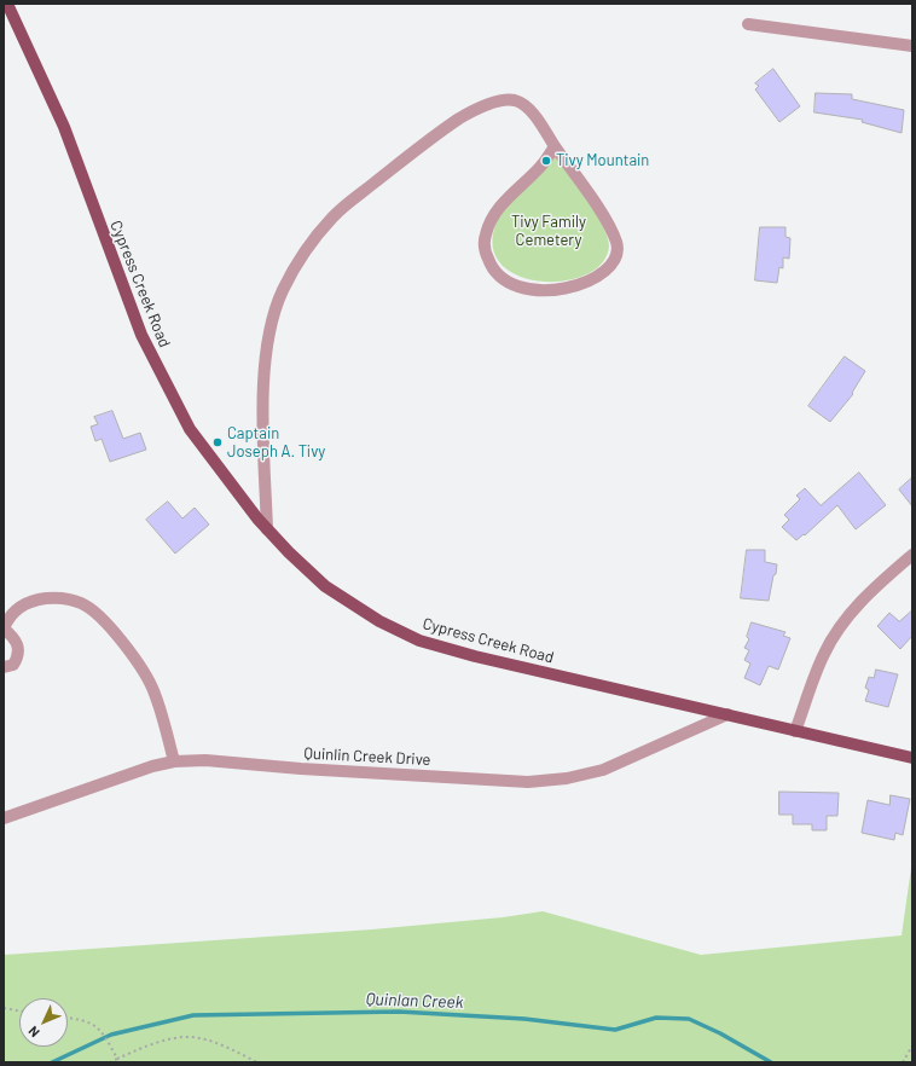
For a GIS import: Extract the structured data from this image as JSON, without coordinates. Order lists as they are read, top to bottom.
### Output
{
  "streets": {
    "main road": ["Cypress Creek Road"],
    "street": ["Quinlin Creek Drive"]
  },
  "crossings": [
    ["Cypress Creek Road", "Quinlin Creek Drive"]
  ],
  "water": ["Quinlan Creek"],
  "parks": ["Tivy Family Cemetery"],
  "places": ["Tivy Mountain", "Captain Joseph A. Tivy"],
  "north": "bottom left"
}
